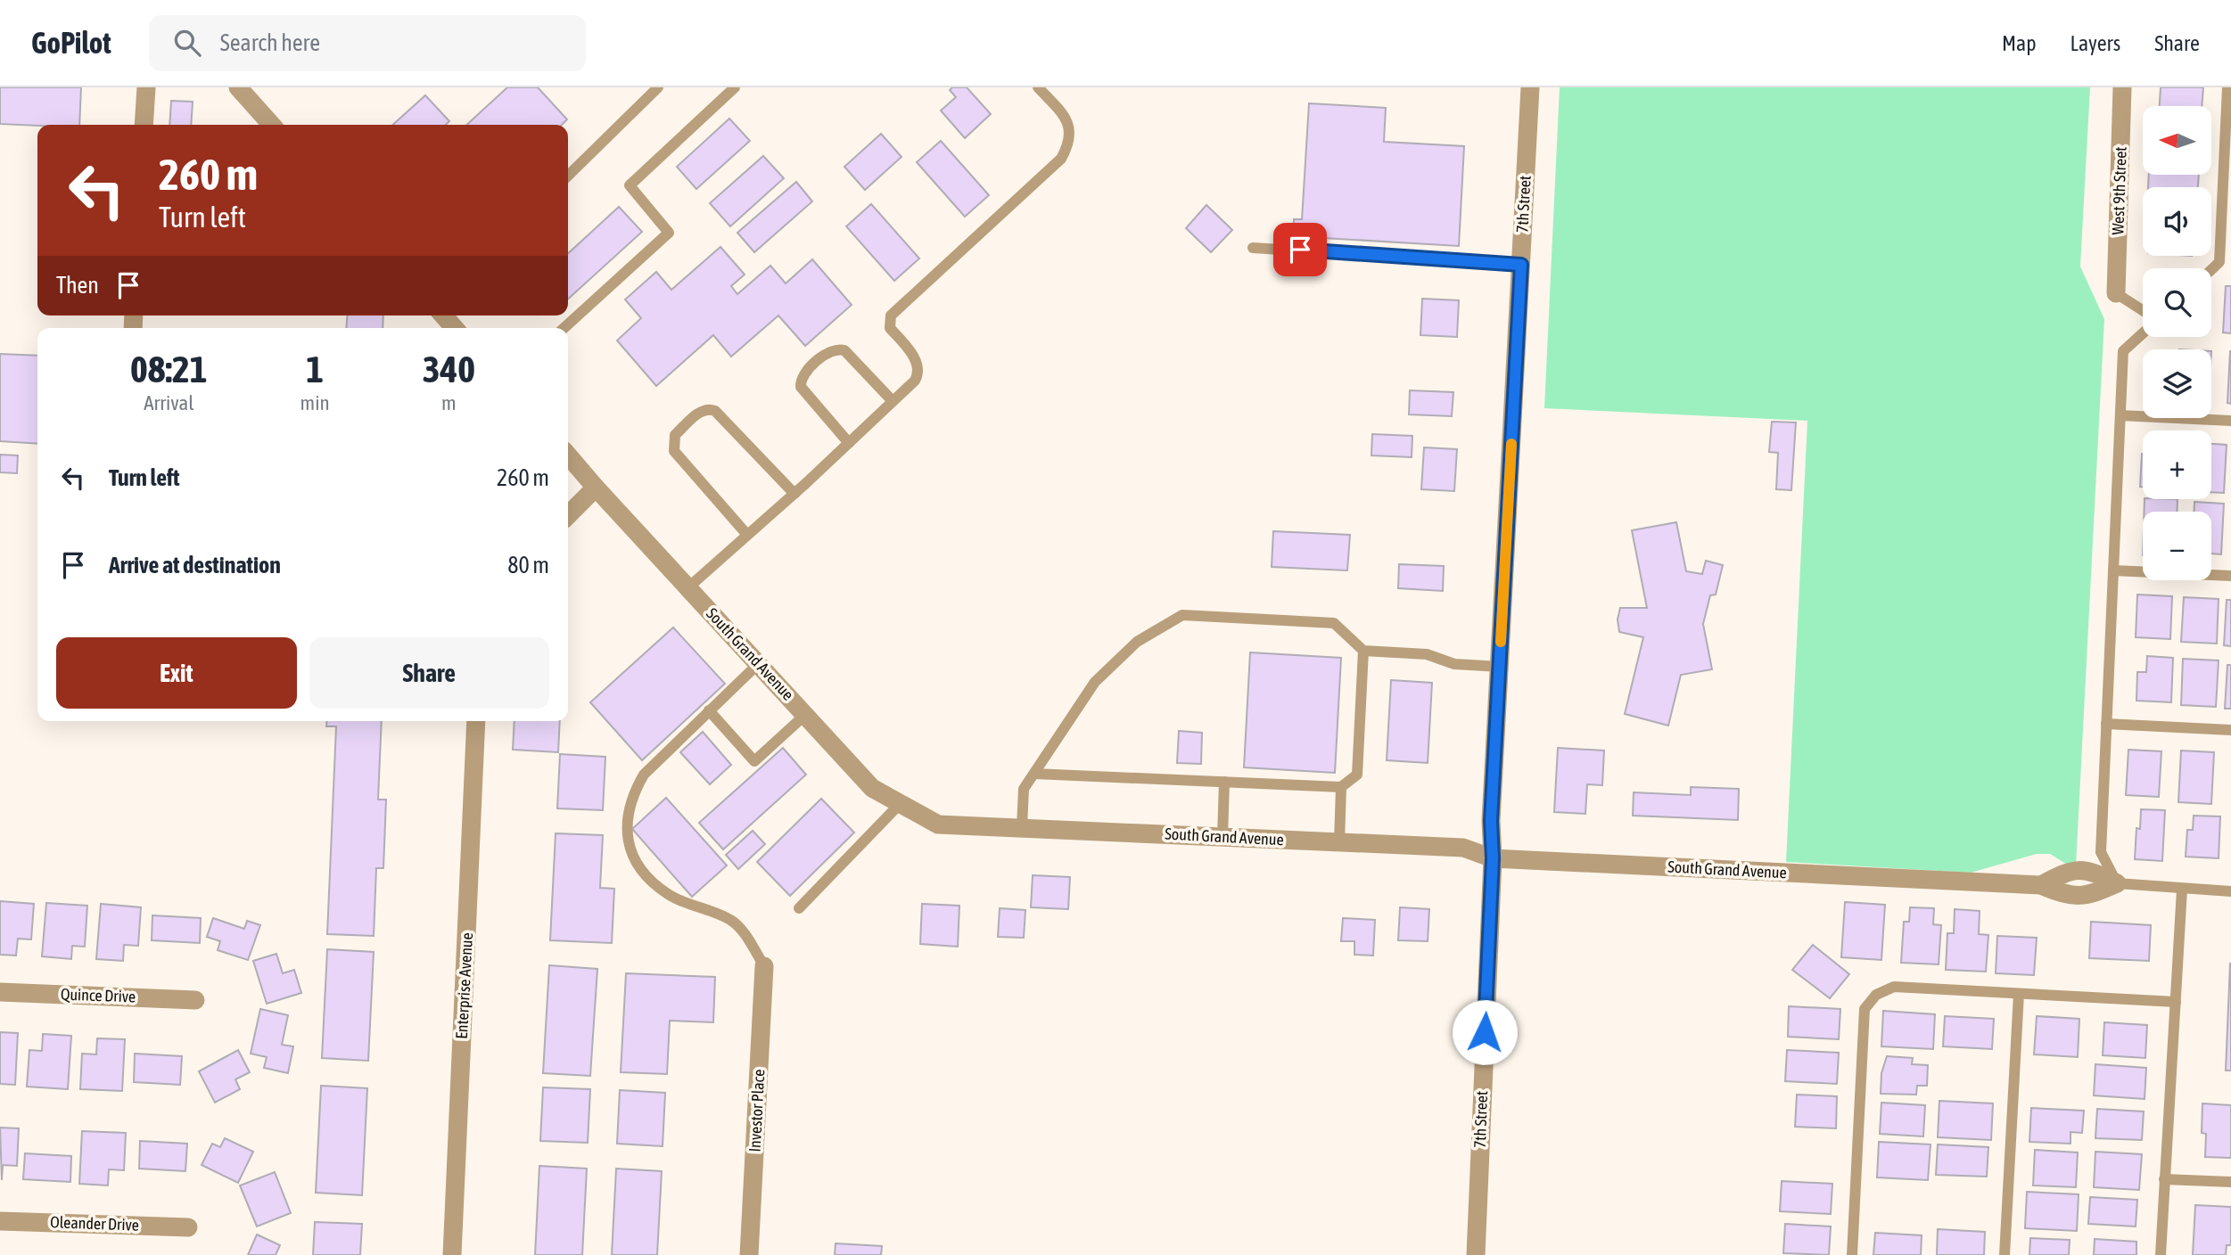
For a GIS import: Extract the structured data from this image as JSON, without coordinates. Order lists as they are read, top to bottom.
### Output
{
  "streets": {
    "street": [
      "West 9th Street",
      "7th Street",
      "South Grand Avenue",
      "Enterprise Avenue",
      "Quince Drive",
      "Investor Place",
      "Oleander Drive"
    ]
  },
  "crossings": [
    ["7th Street", "South Grand Avenue"]
  ],
  "north": "left",
  "page": {
    "header": "GoPilot",
    "search": "Search here",
    "nav": ["Map", "Layers", "Share"],
    "map_buttons": ["+", "−"],
    "turn": ["260 m", "Turn left"],
    "then": "Then",
    "eta": [
      "08:21",
      "Arrival",
      "1",
      "min",
      "340",
      "m"
    ],
    "list": [
      {
        "name": "Turn left",
        "value": "260 m"
      },
      {
        "name": "Arrive at destination",
        "value": "80 m"
      }
    ],
    "buttons": ["Exit", "Share"]
  }
}
